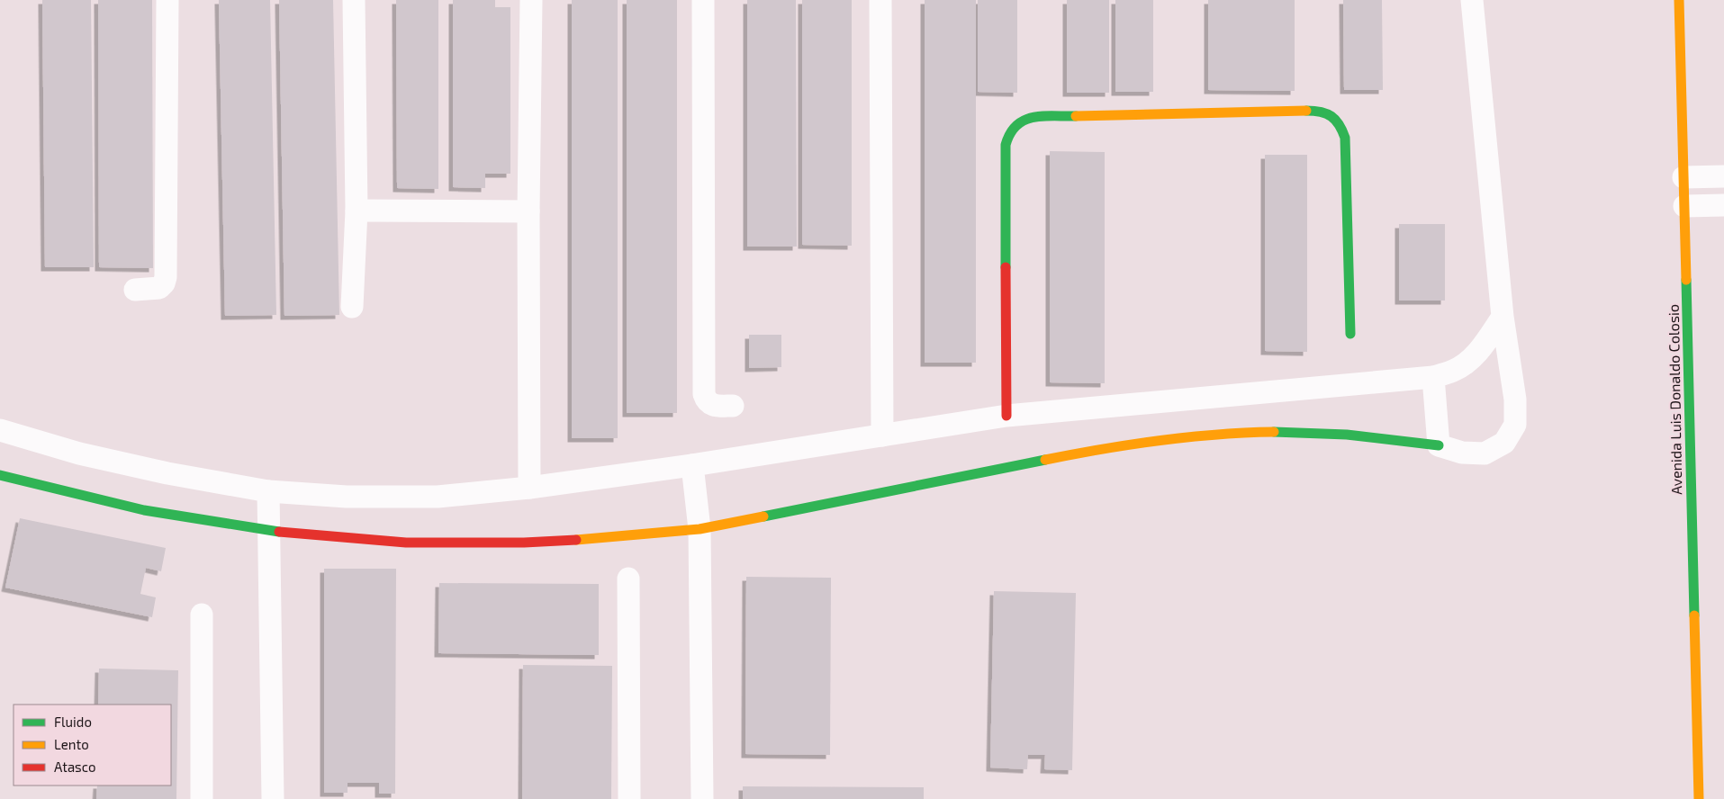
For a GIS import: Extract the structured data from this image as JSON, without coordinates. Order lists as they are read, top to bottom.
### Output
{
  "streets": {
    "street": ["Avenida Luis Donaldo Colosio"]
  },
  "legend": ["Fluido", "Lento", "Atasco"]
}
